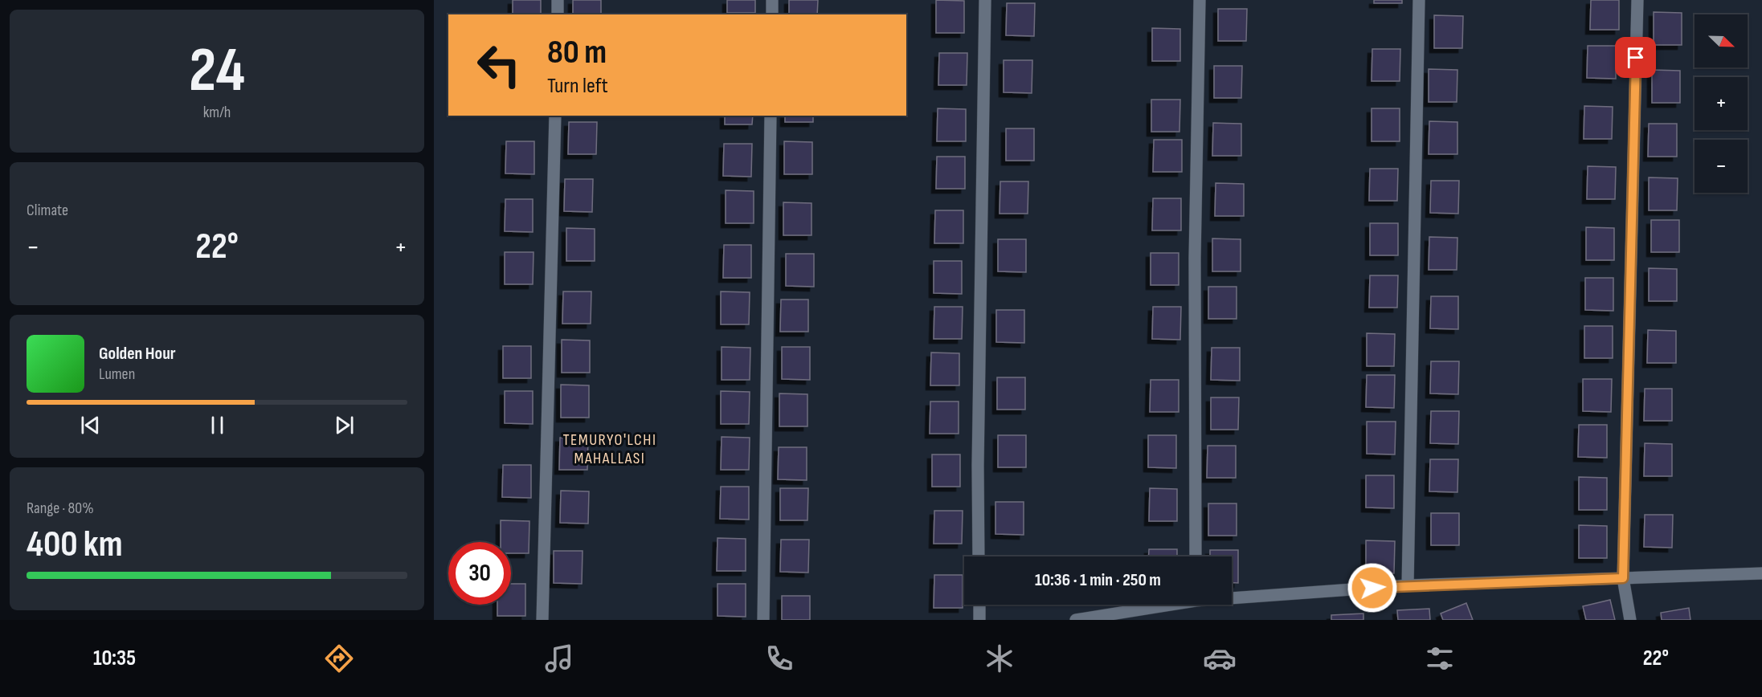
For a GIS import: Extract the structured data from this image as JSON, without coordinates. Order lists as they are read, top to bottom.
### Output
{
  "districts": ["TEMURYO'LCHI MAHALLASI"],
  "north": "bottom right",
  "page": {
    "tile": [
      ["24", "km/h"],
      "Climate",
      ["Range · 80%", "400 km"]
    ],
    "map_buttons": ["+", "−"],
    "turn": ["80 m", "Turn left"],
    "heat": ["−", "22°", "+"],
    "song": ["Golden Hour", "Lumen"],
    "limit": "30",
    "trip": "10:36 · 1 min · 250 m",
    "tabs": ["10:35", "22°"]
  }
}
